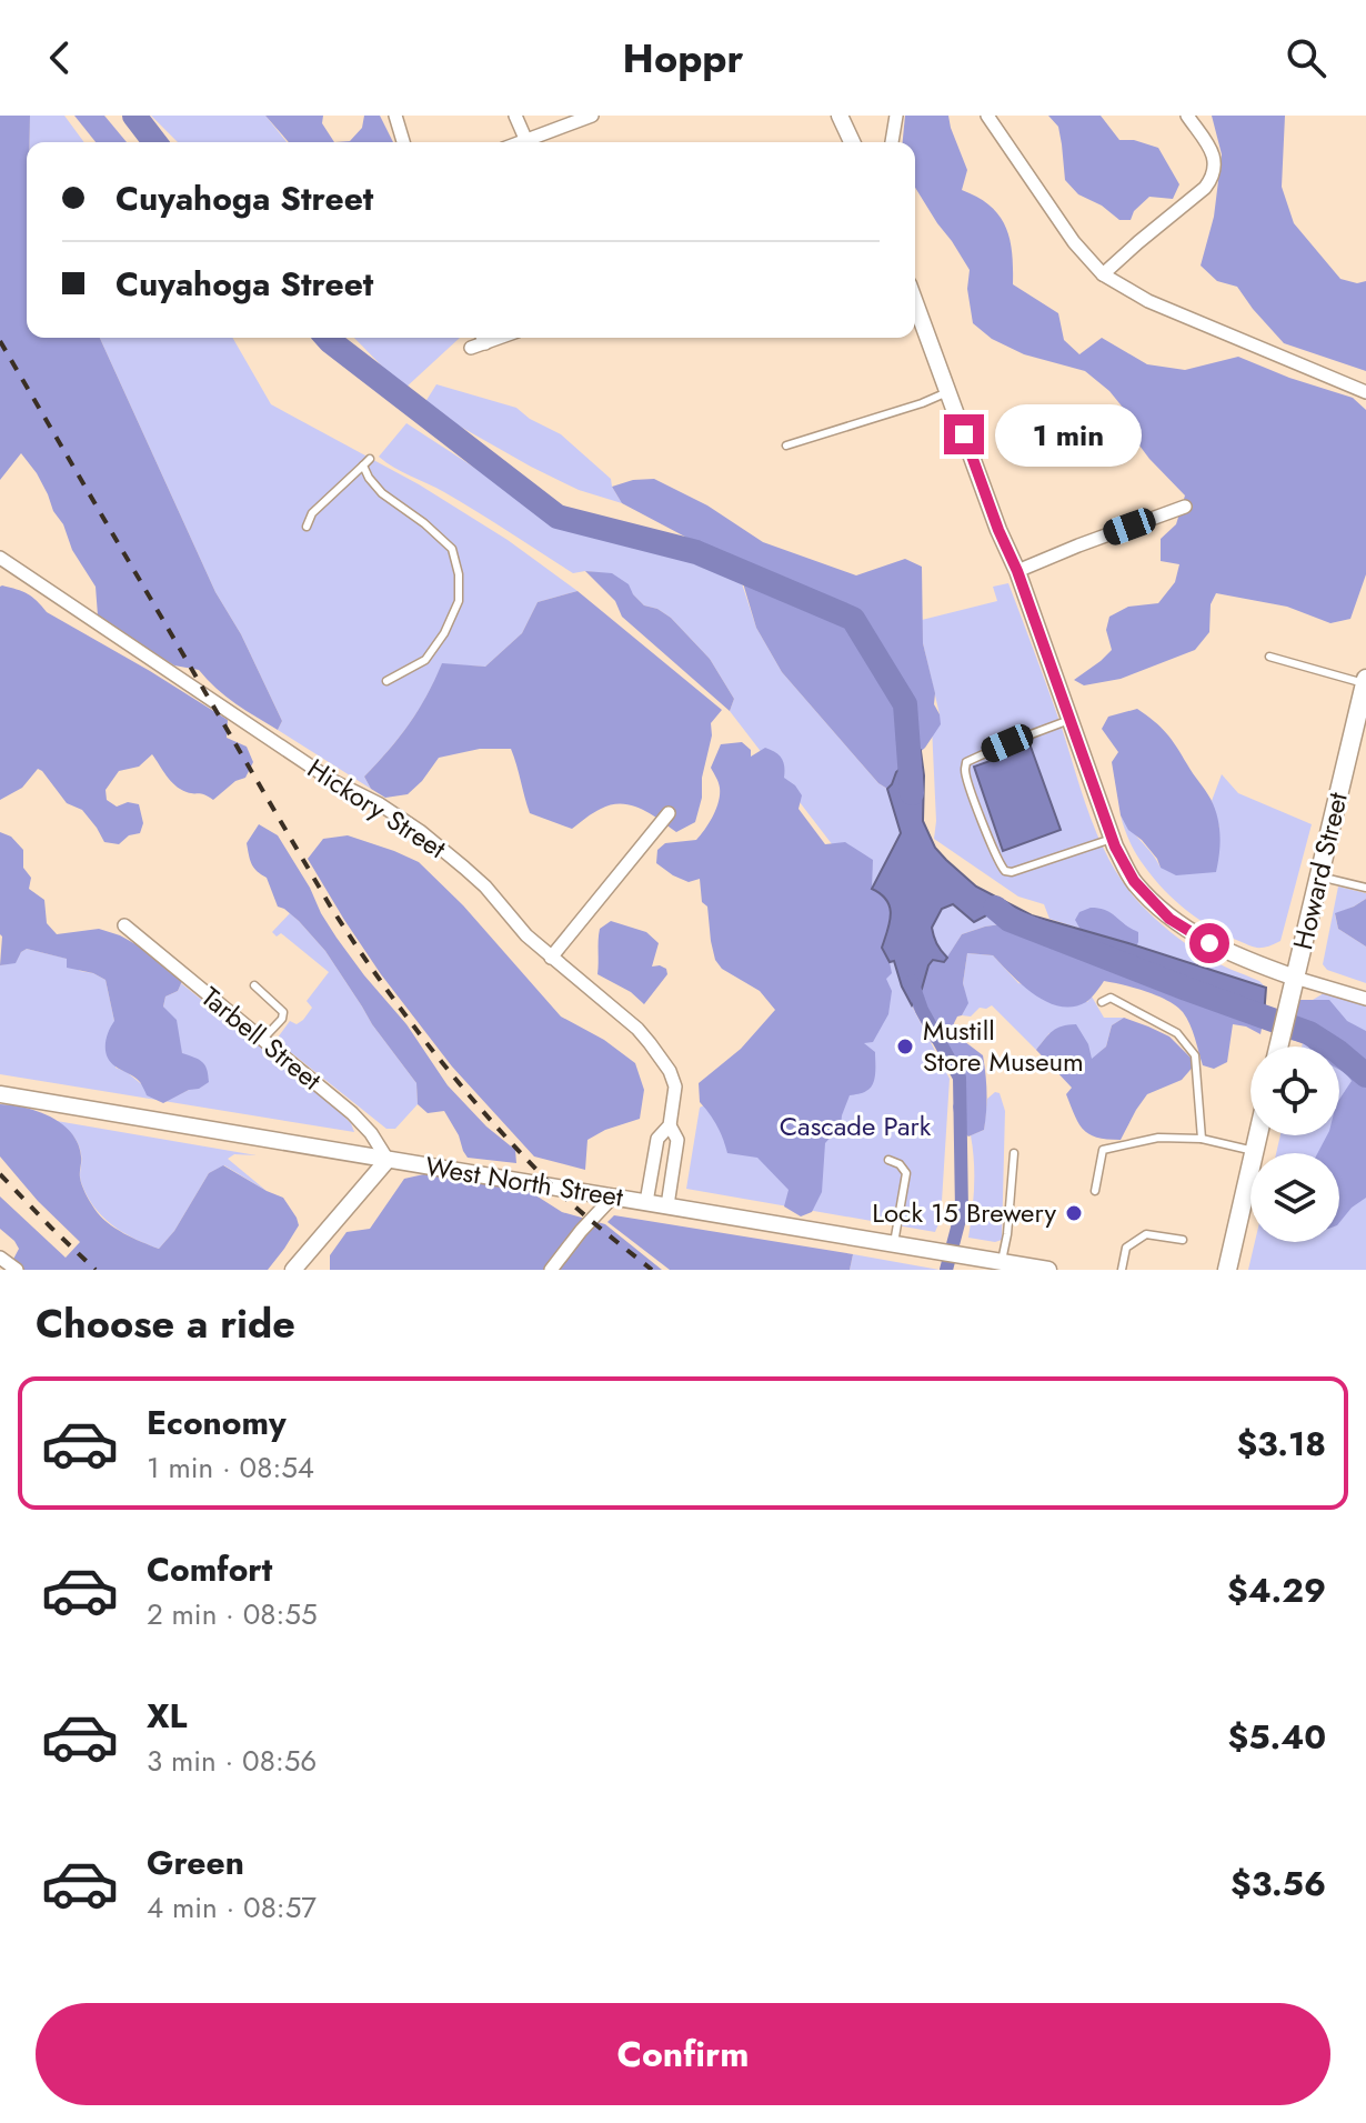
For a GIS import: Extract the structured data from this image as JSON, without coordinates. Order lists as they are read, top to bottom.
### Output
{
  "streets": {
    "main road": ["Howard Street"],
    "street": ["Hickory Street", "Tarbell Street", "West North Street"]
  },
  "crossings": [
    ["Hickory Street", "West North Street"],
    ["Tarbell Street", "West North Street"]
  ],
  "parks": ["Cascade Park"],
  "places": ["Mustill Store Museum", "Lock 15 Brewery"],
  "page": {
    "header": "Hoppr",
    "banner": ["Cuyahoga Street", "Cuyahoga Street"],
    "bubble": "1 min",
    "heading": "Choose a ride",
    "list": [
      {
        "name": "Economy",
        "note": "1 min · 08:54",
        "value": "$3.18"
      },
      {
        "name": "Comfort",
        "note": "2 min · 08:55",
        "value": "$4.29"
      },
      {
        "name": "XL",
        "note": "3 min · 08:56",
        "value": "$5.40"
      },
      {
        "name": "Green",
        "note": "4 min · 08:57",
        "value": "$3.56"
      }
    ],
    "buttons": "Confirm"
  }
}
